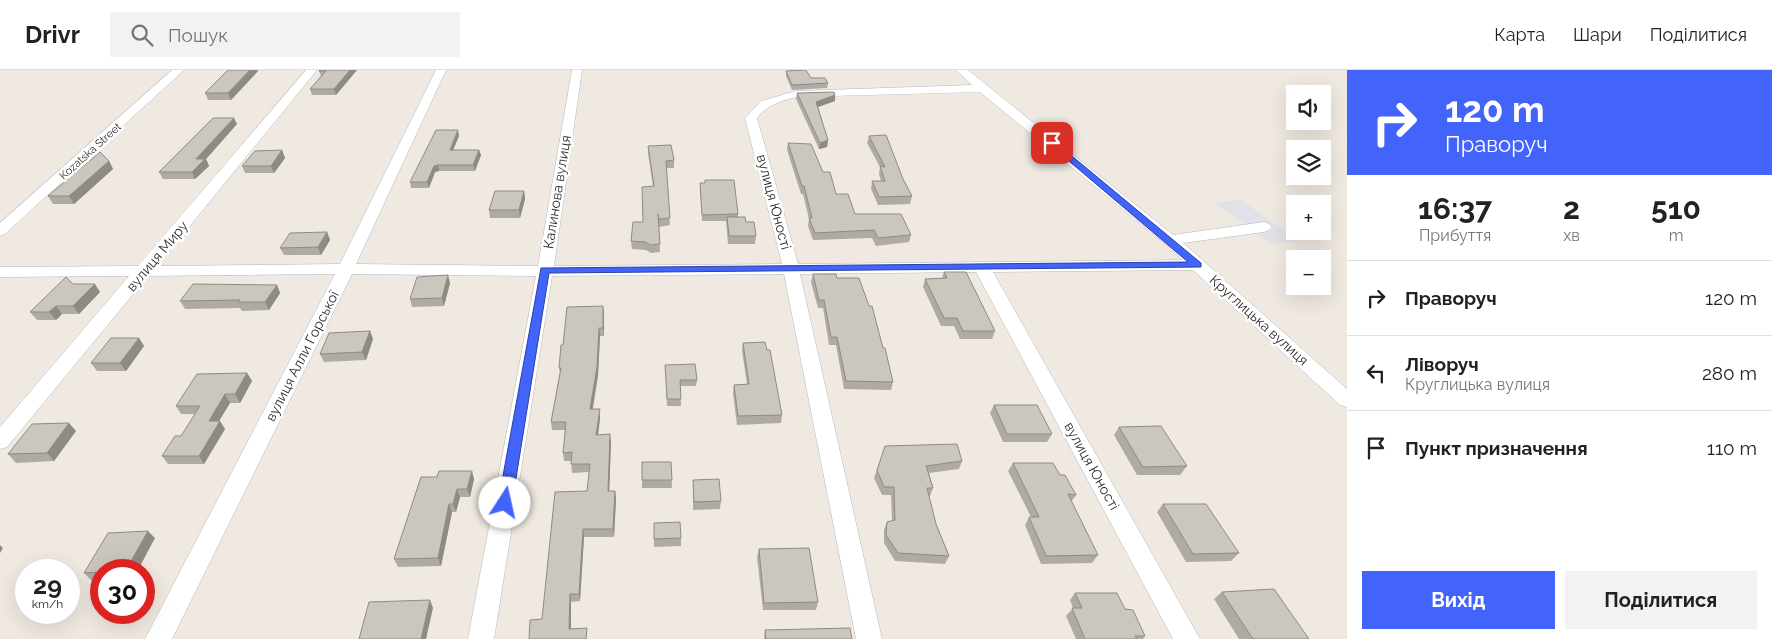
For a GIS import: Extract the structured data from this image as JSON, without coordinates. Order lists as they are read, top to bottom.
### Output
{
  "streets": {
    "street": [
      "Kozatska Street",
      "Калинова вулиця",
      "вулиця Юності",
      "вулиця Миру",
      "Круглицька вулиця",
      "вулиця Алли Горської"
    ]
  },
  "crossings": [
    ["вулиця Юності", "Круглицька вулиця"]
  ],
  "page": {
    "header": "Drivr",
    "search": "Пошук",
    "nav": ["Карта", "Шари", "Поділитися"],
    "turn": ["120 m", "Праворуч"],
    "map_buttons": ["+", "−"],
    "eta": [
      "16:37",
      "Прибуття",
      "2",
      "хв",
      "510",
      "m"
    ],
    "list": [
      {
        "name": "Праворуч",
        "value": "120 m"
      },
      {
        "name": "Ліворуч",
        "note": "Круглицька вулиця",
        "value": "280 m"
      },
      {
        "name": "Пункт призначення",
        "value": "110 m"
      }
    ],
    "speed": "29 km/h",
    "limit": "30",
    "buttons": ["Вихід", "Поділитися"]
  }
}
